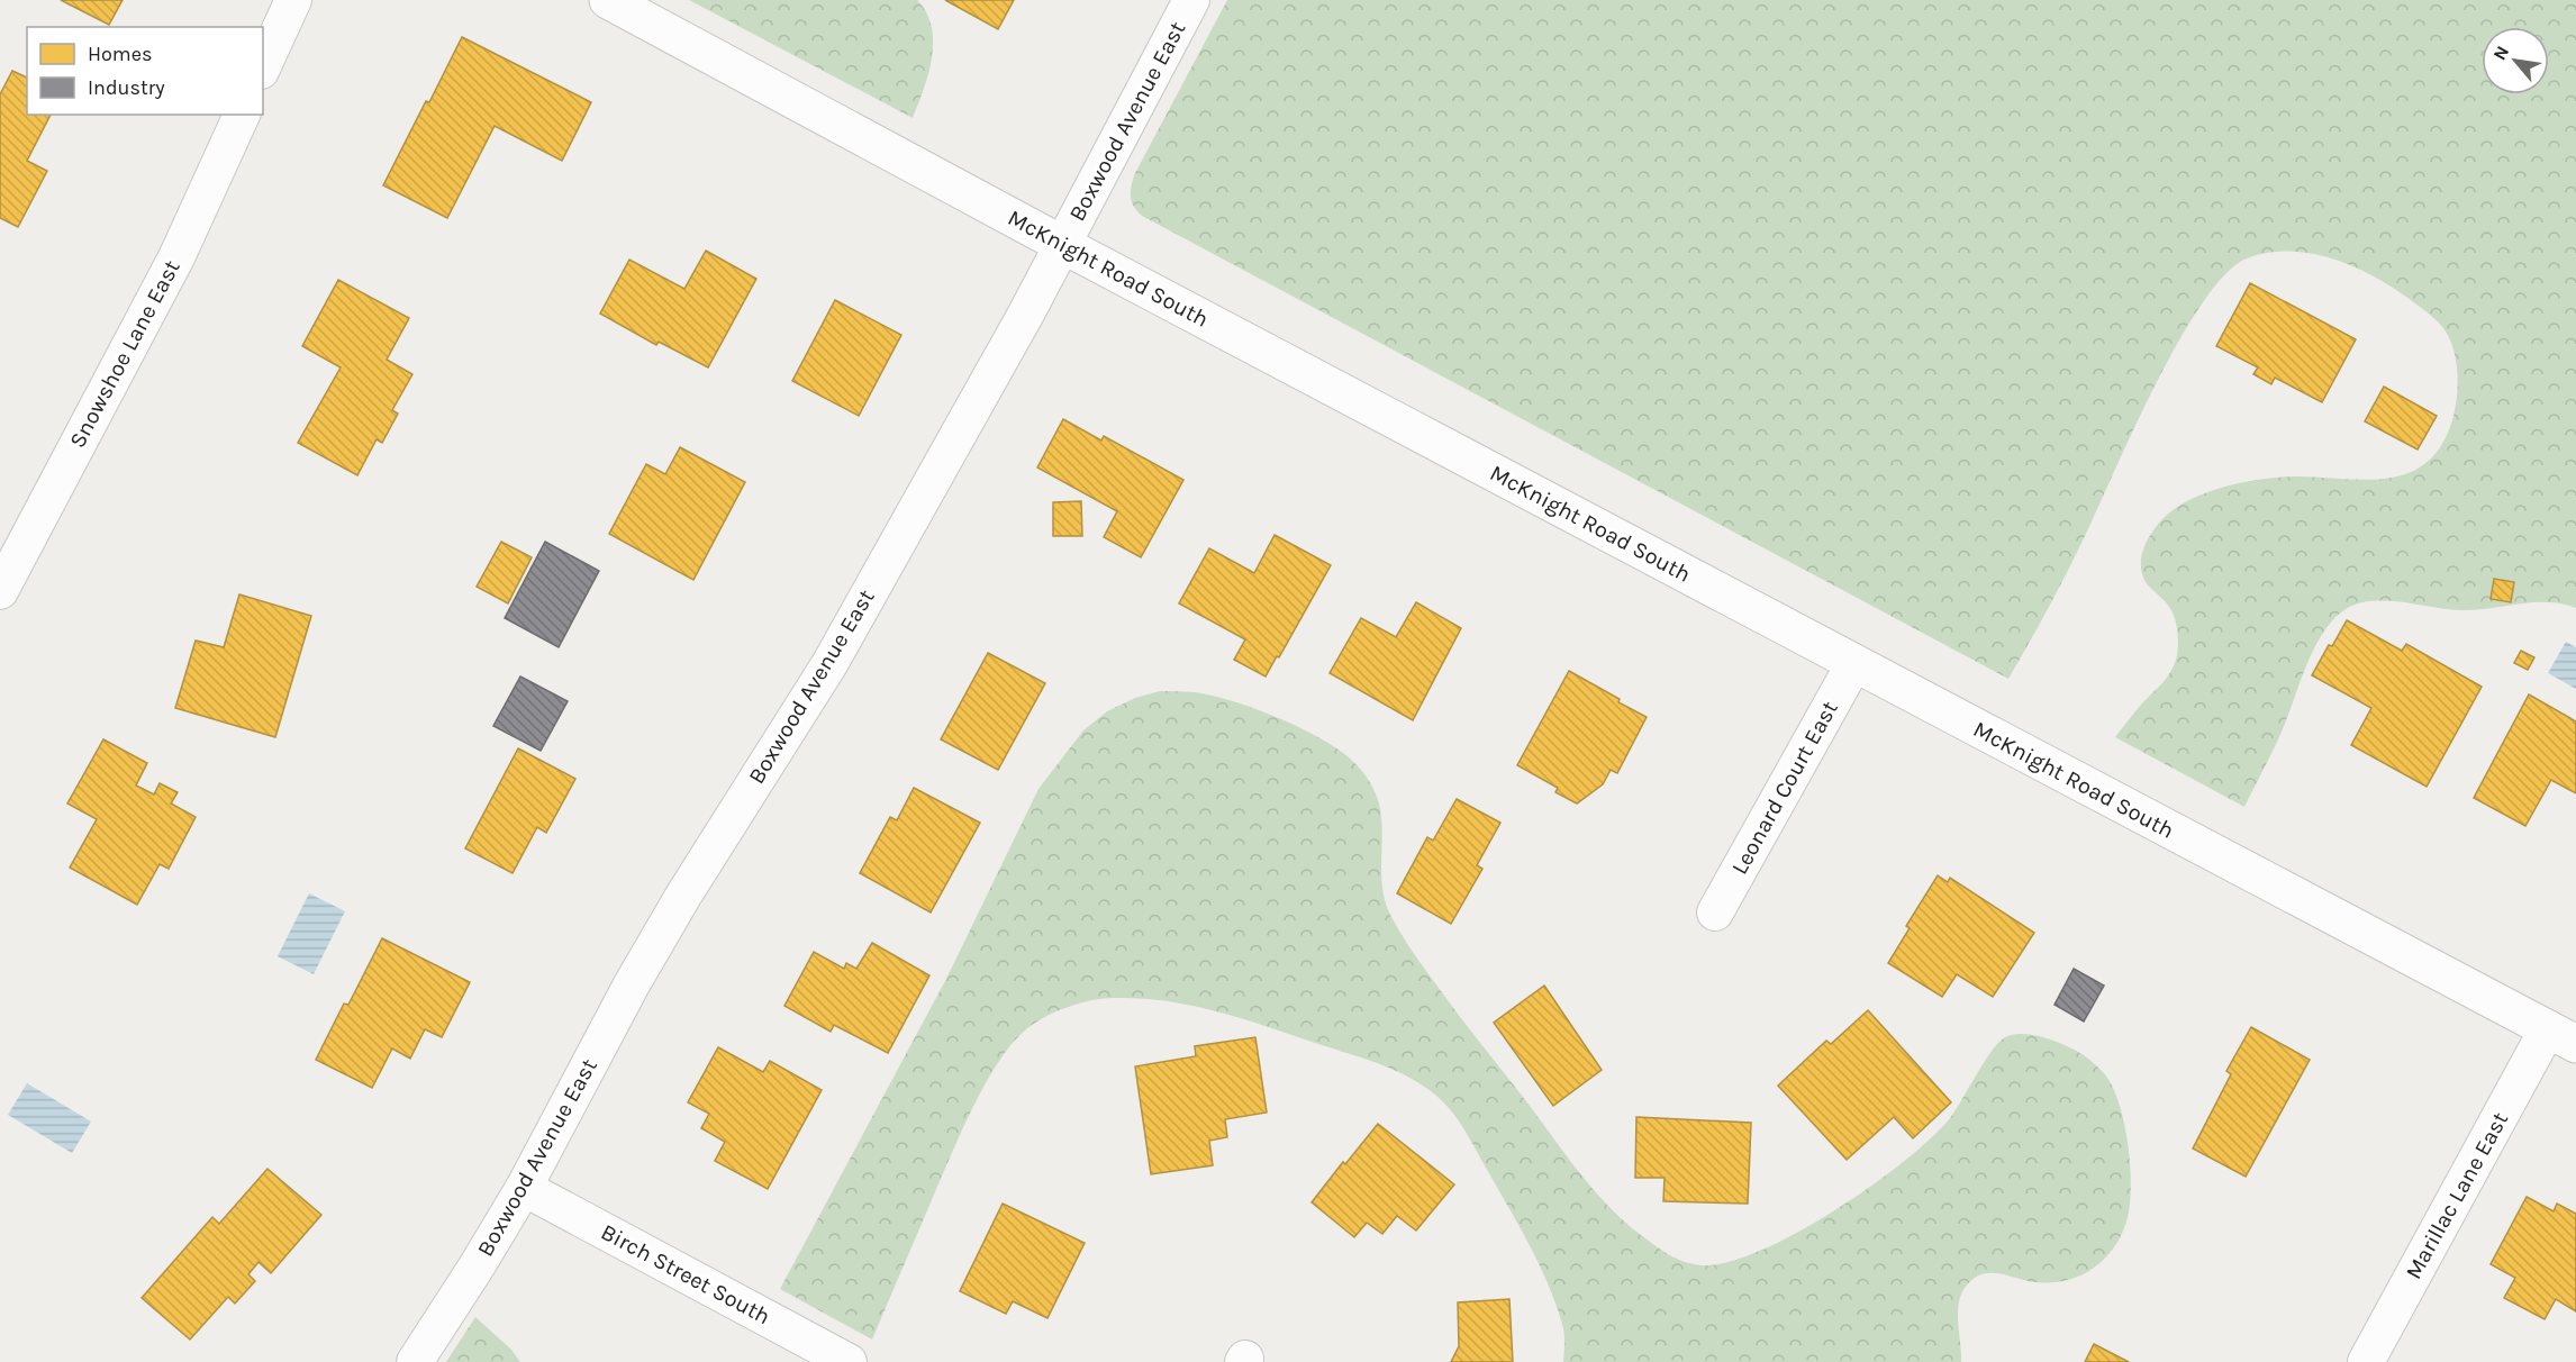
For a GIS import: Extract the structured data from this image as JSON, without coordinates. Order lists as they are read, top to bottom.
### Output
{
  "streets": {
    "street": [
      "Boxwood Avenue East",
      "McKnight Road South",
      "Snowshoe Lane East",
      "Leonard Court East",
      "Marillac Lane East",
      "Birch Street South"
    ]
  },
  "crossings": [
    ["Boxwood Avenue East", "McKnight Road South"],
    ["Boxwood Avenue East", "Birch Street South"],
    ["McKnight Road South", "Leonard Court East"],
    ["McKnight Road South", "Marillac Lane East"]
  ],
  "legend": ["Homes", "Industry"],
  "north": "top left"
}
